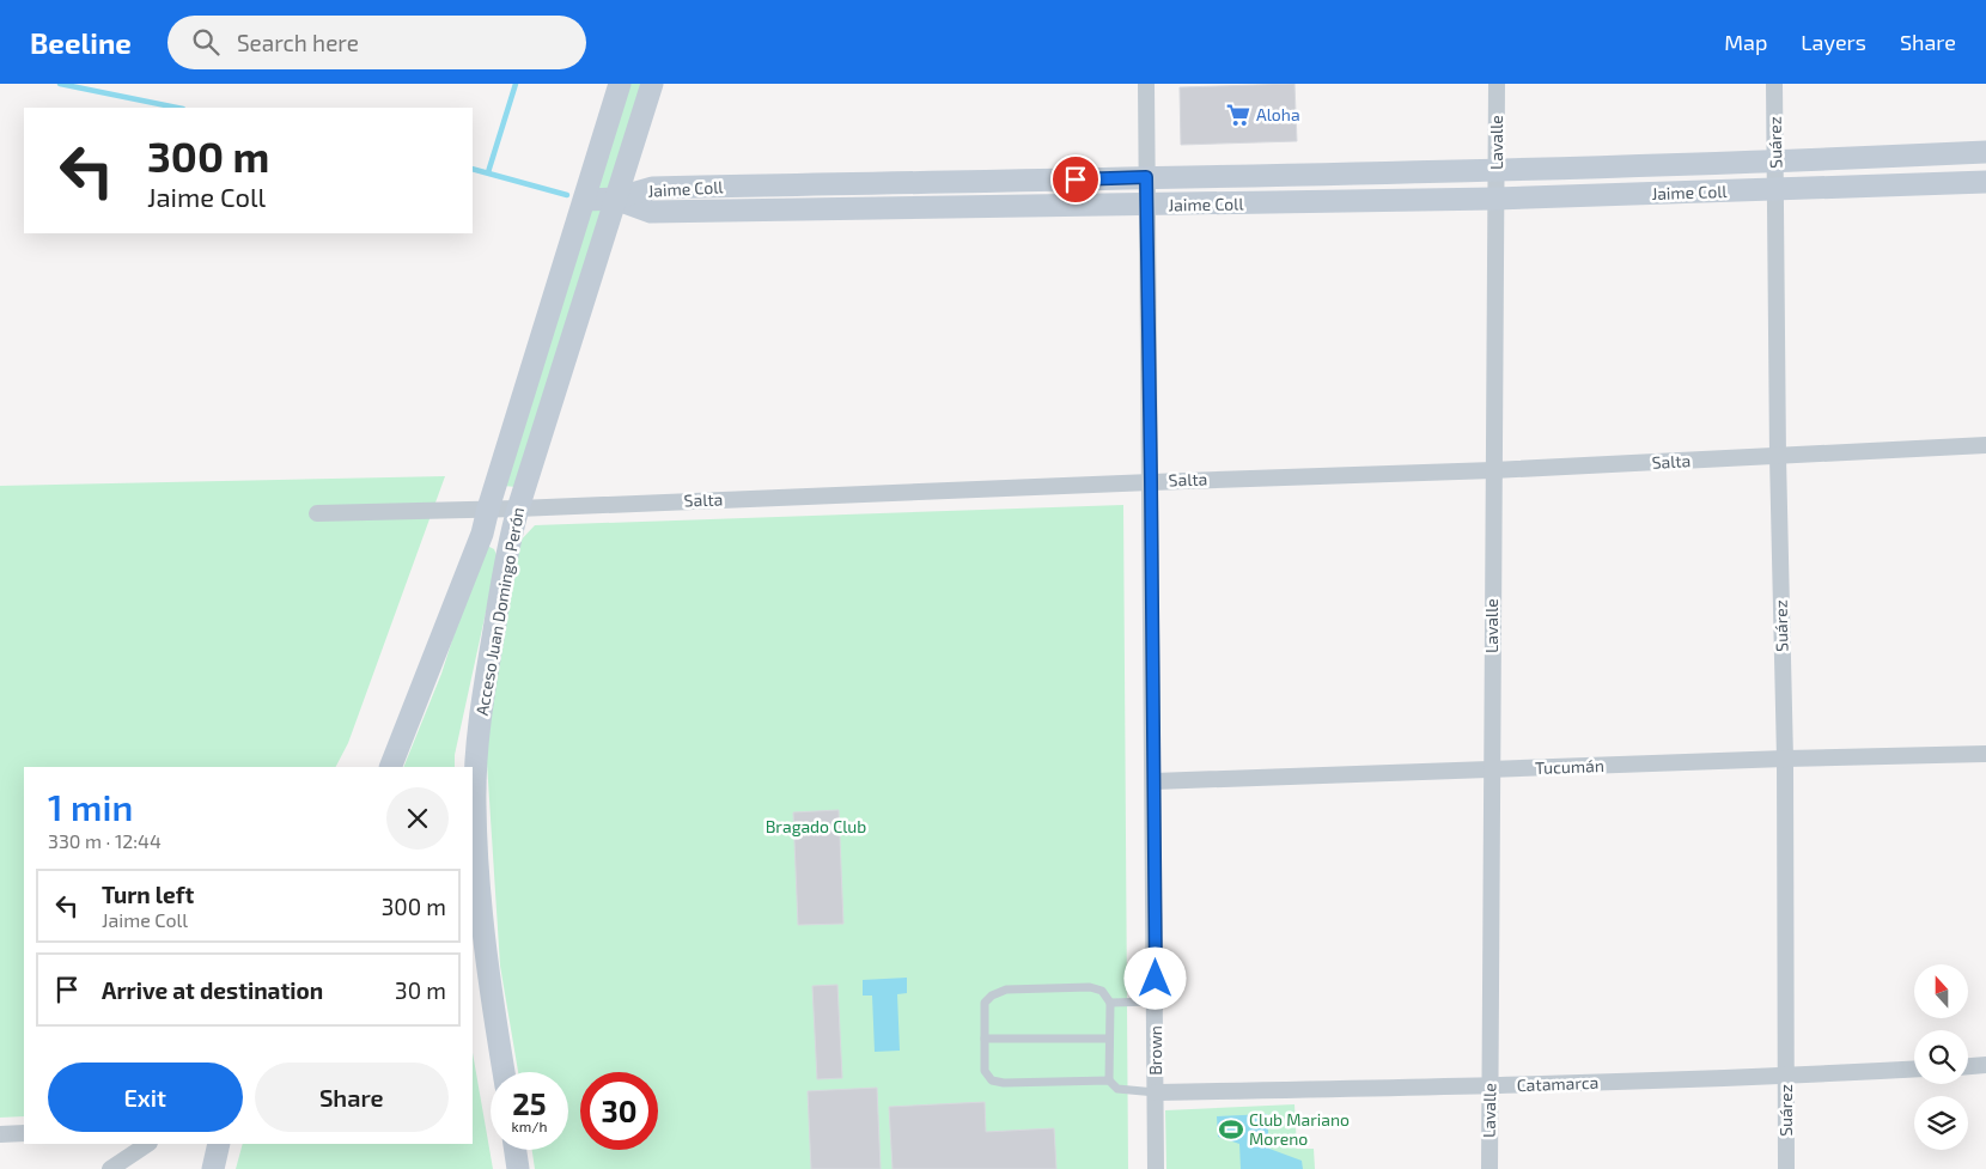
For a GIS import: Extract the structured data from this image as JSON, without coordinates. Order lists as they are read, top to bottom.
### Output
{
  "streets": {
    "main road": ["Jaime Coll", "Acceso Juan Domingo Perón"],
    "street": [
      "Lavalle",
      "Suárez",
      "Salta",
      "Tucumán",
      "Brown",
      "Catamarca"
    ]
  },
  "crossings": [
    ["Lavalle", "Jaime Coll"],
    ["Lavalle", "Salta"],
    ["Lavalle", "Tucumán"],
    ["Lavalle", "Catamarca"],
    ["Suárez", "Jaime Coll"],
    ["Suárez", "Salta"],
    ["Suárez", "Tucumán"],
    ["Suárez", "Catamarca"],
    ["Jaime Coll", "Acceso Juan Domingo Perón"],
    ["Jaime Coll", "Brown"],
    ["Salta", "Acceso Juan Domingo Perón"],
    ["Salta", "Brown"],
    ["Tucumán", "Brown"],
    ["Brown", "Catamarca"]
  ],
  "parks": ["Bragado Club"],
  "places": {
    "supermarket": ["Aloha"],
    "sports": ["Club Mariano Moreno"]
  },
  "north": "top",
  "page": {
    "header": "Beeline",
    "search": "Search here",
    "nav": ["Map", "Layers", "Share"],
    "turn": ["300 m", "Jaime Coll"],
    "heading": ["1 min", "330 m · 12:44"],
    "list": [
      {
        "name": "Turn left",
        "note": "Jaime Coll",
        "value": "300 m"
      },
      {
        "name": "Arrive at destination",
        "value": "30 m"
      }
    ],
    "buttons": ["Exit", "Share"],
    "speed": "25 km/h",
    "limit": "30"
  }
}
